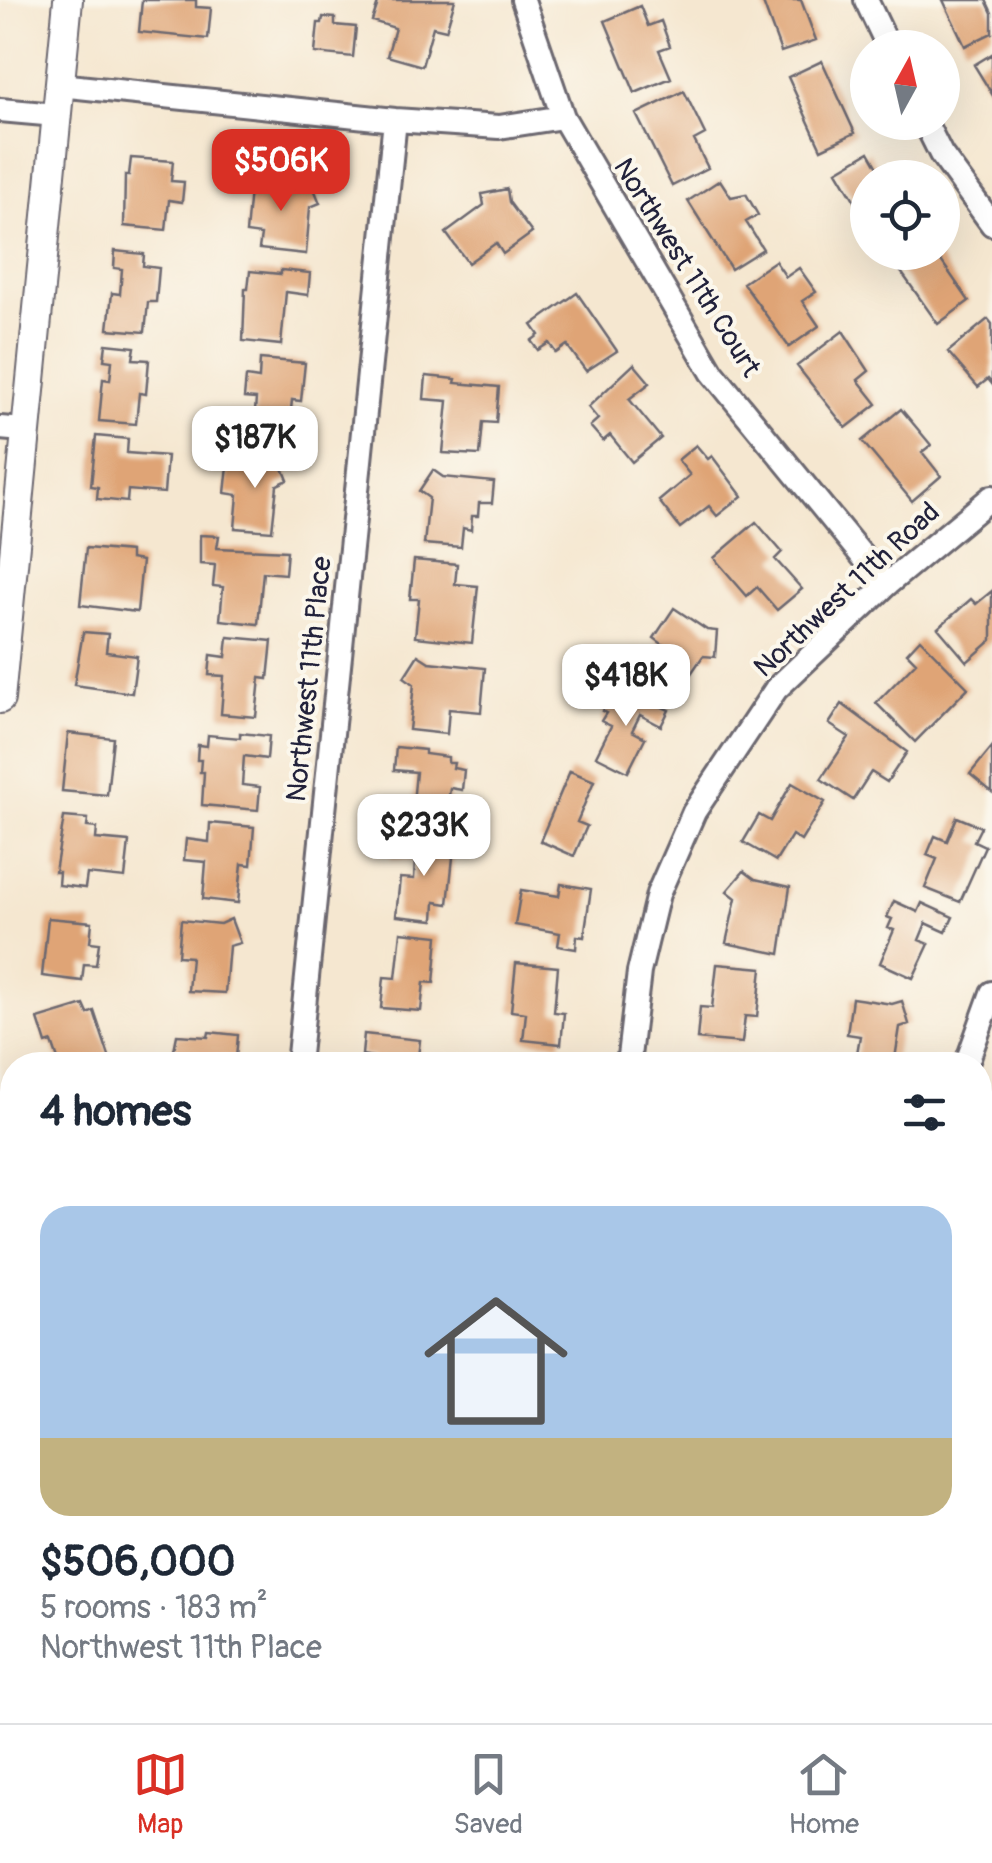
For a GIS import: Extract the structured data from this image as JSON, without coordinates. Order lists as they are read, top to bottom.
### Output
{
  "streets": {
    "street": ["Northwest 11th Court", "Northwest 11th Road", "Northwest 11th Place"]
  },
  "crossings": [
    ["Northwest 11th Court", "Northwest 11th Road"]
  ],
  "north": "top",
  "page": {
    "price": [
      "$506K",
      "$187K",
      "$418K",
      "$233K"
    ],
    "heading": "4 homes",
    "list": [
      {
        "name": "$506,000",
        "note": "5 rooms · 183 m² · Northwest 11th Place"
      }
    ],
    "tabs": ["Map", "Saved", "Home"]
  }
}
